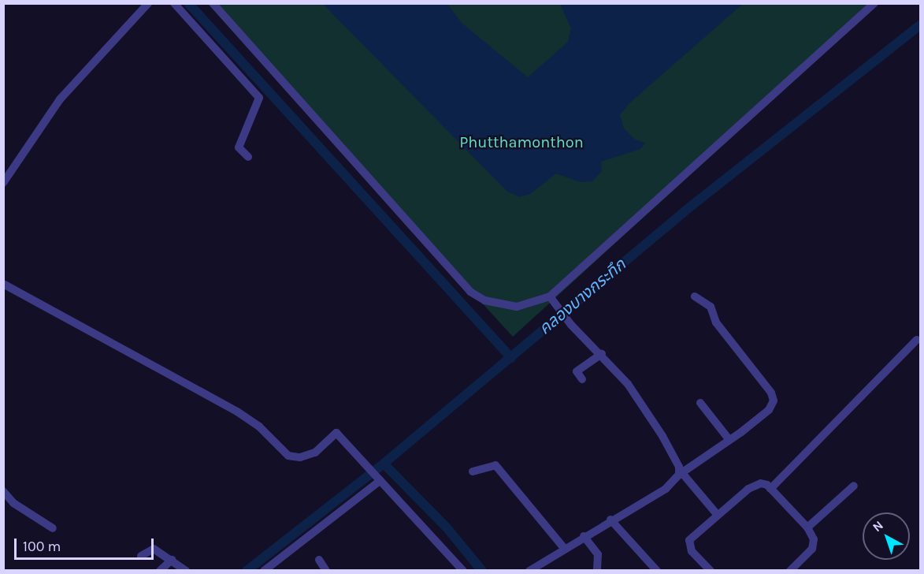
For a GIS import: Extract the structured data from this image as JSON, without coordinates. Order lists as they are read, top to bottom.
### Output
{
  "water": ["คลองบางกระทึก"],
  "parks": ["Phutthamonthon"],
  "scale_bar": "100 m",
  "north": "top left"
}
